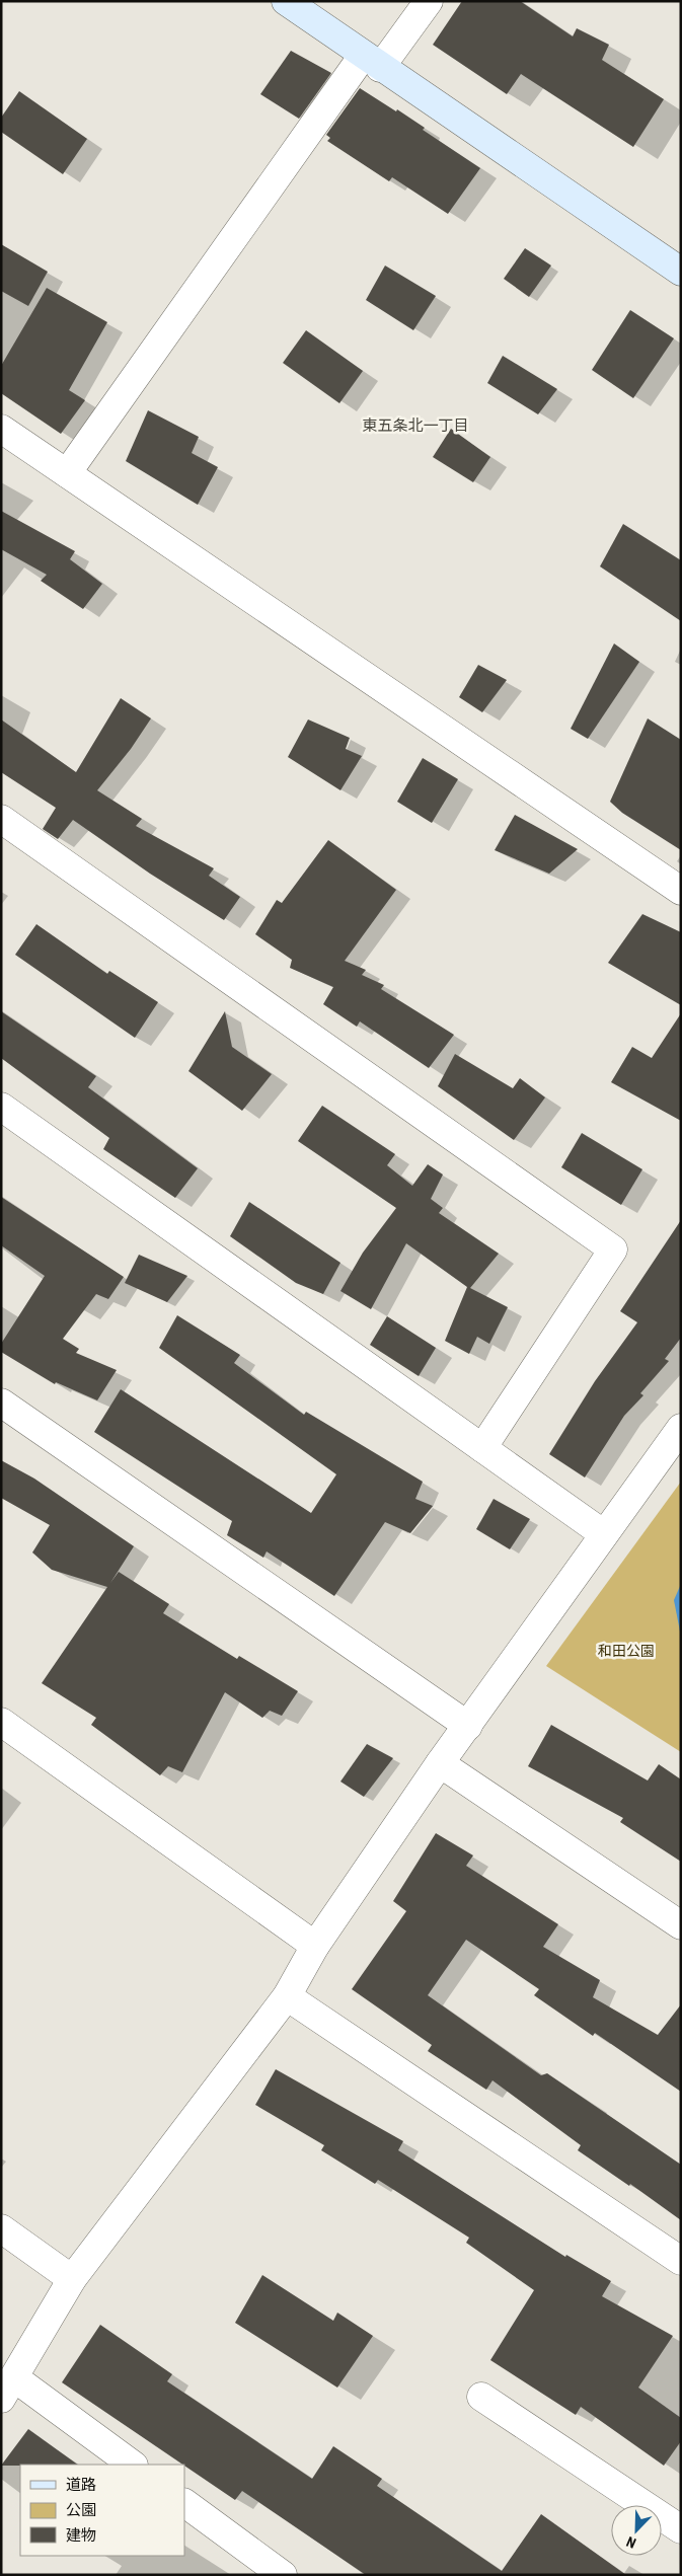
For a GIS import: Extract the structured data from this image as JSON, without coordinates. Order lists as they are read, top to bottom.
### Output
{
  "districts": ["東五条北一丁目"],
  "parks": ["和田公園"],
  "legend": ["道路", "公園", "建物"],
  "north": "bottom left"
}
